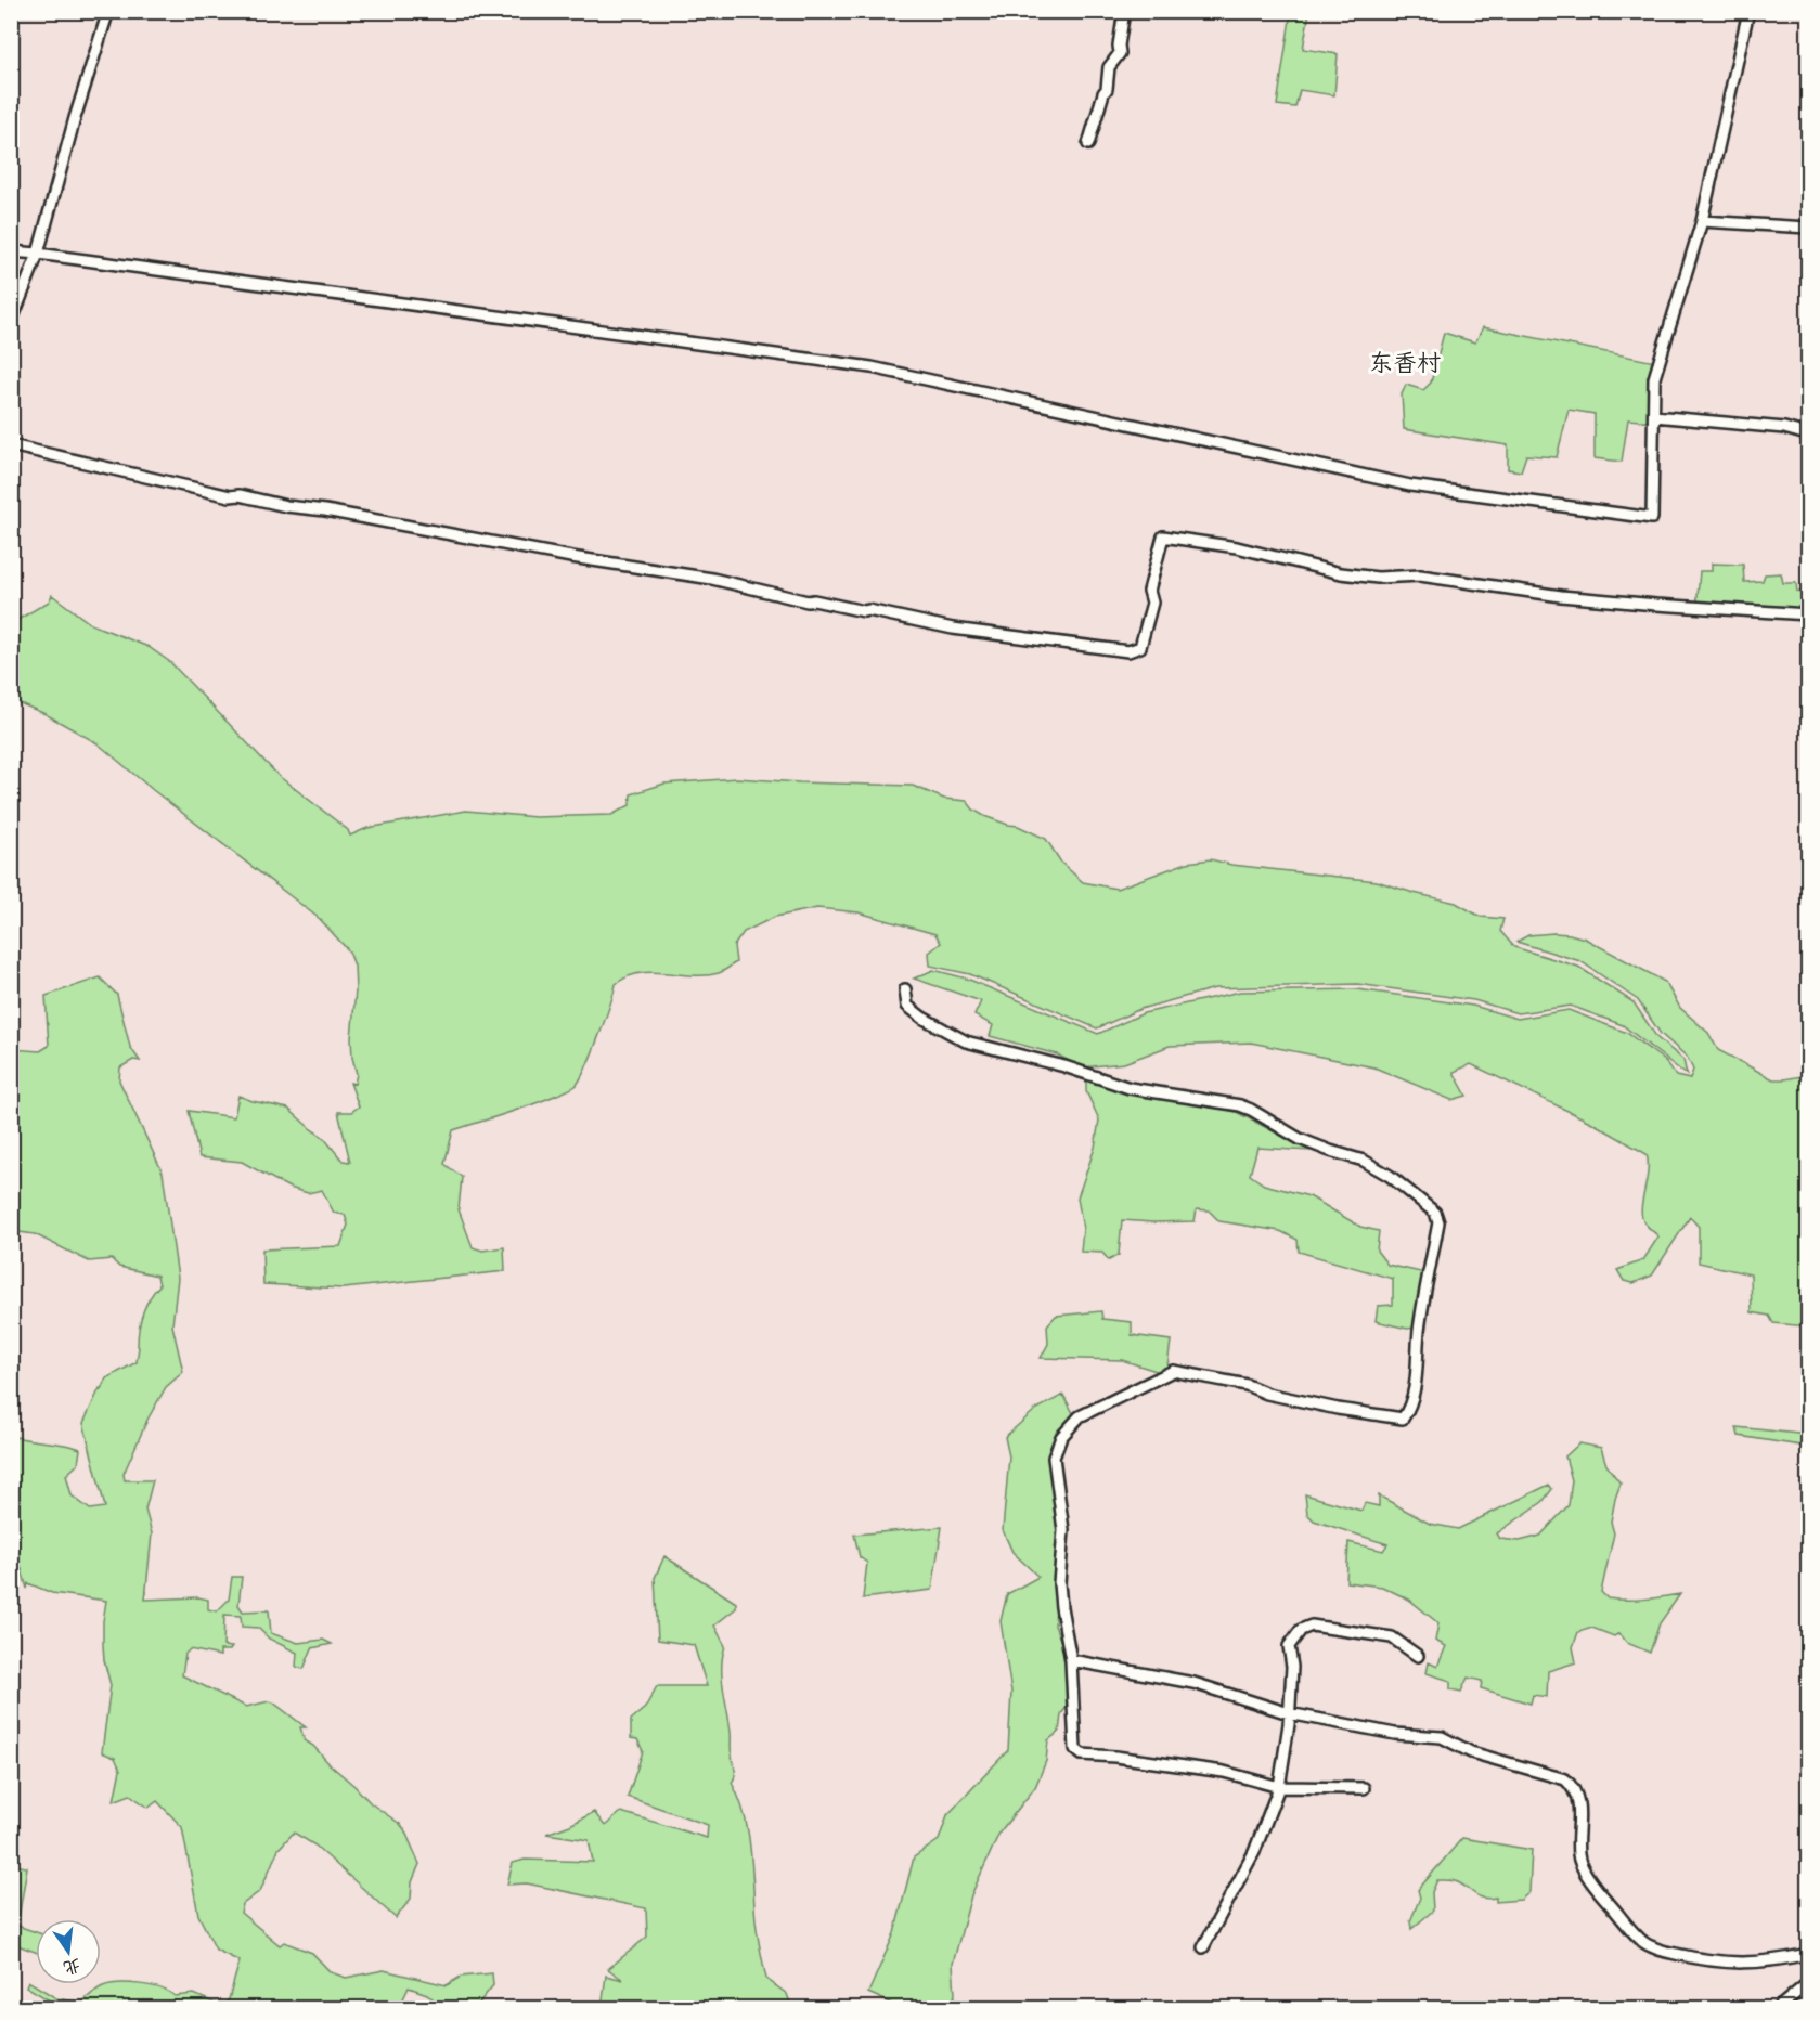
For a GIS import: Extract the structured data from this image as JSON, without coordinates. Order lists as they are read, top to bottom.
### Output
{
  "districts": ["东香村"],
  "north": "bottom"
}
